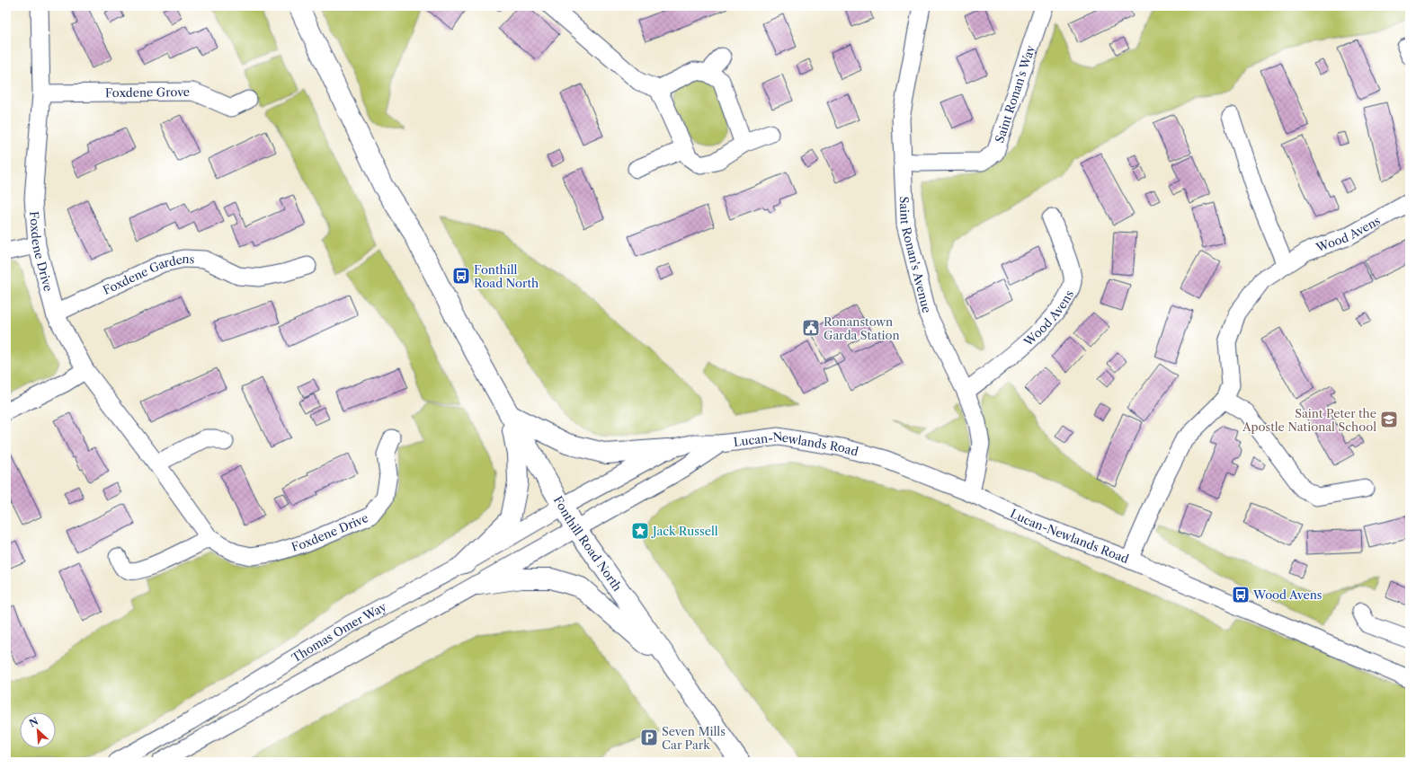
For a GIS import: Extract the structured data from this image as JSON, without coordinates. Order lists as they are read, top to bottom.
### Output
{
  "streets": {
    "main road": ["Fonthill Road North"],
    "street": [
      "Foxdene Grove",
      "Saint Ronan's Way",
      "Wood Avens",
      "Foxdene Drive",
      "Saint Ronan's Avenue",
      "Foxdene Gardens",
      "Lucan-Newlands Road",
      "Thomas Omer Way"
    ]
  },
  "crossings": [
    ["Foxdene Grove", "Foxdene Drive"],
    ["Saint Ronan's Way", "Saint Ronan's Avenue"],
    ["Wood Avens", "Saint Ronan's Avenue"],
    ["Wood Avens", "Lucan-Newlands Road"],
    ["Foxdene Drive", "Foxdene Gardens"],
    ["Saint Ronan's Avenue", "Lucan-Newlands Road"],
    ["Lucan-Newlands Road", "Fonthill Road North"],
    ["Lucan-Newlands Road", "Thomas Omer Way"],
    ["Fonthill Road North", "Thomas Omer Way"]
  ],
  "places": {
    "bus stop": ["Fonthill Road North", "Wood Avens"],
    "public building": ["Ronanstown Garda Station"],
    "school or university": ["Saint Peter the Apostle National School"],
    "place": ["Jack Russell"],
    "parking": ["Seven Mills Car Park"]
  },
  "north": "top left"
}
